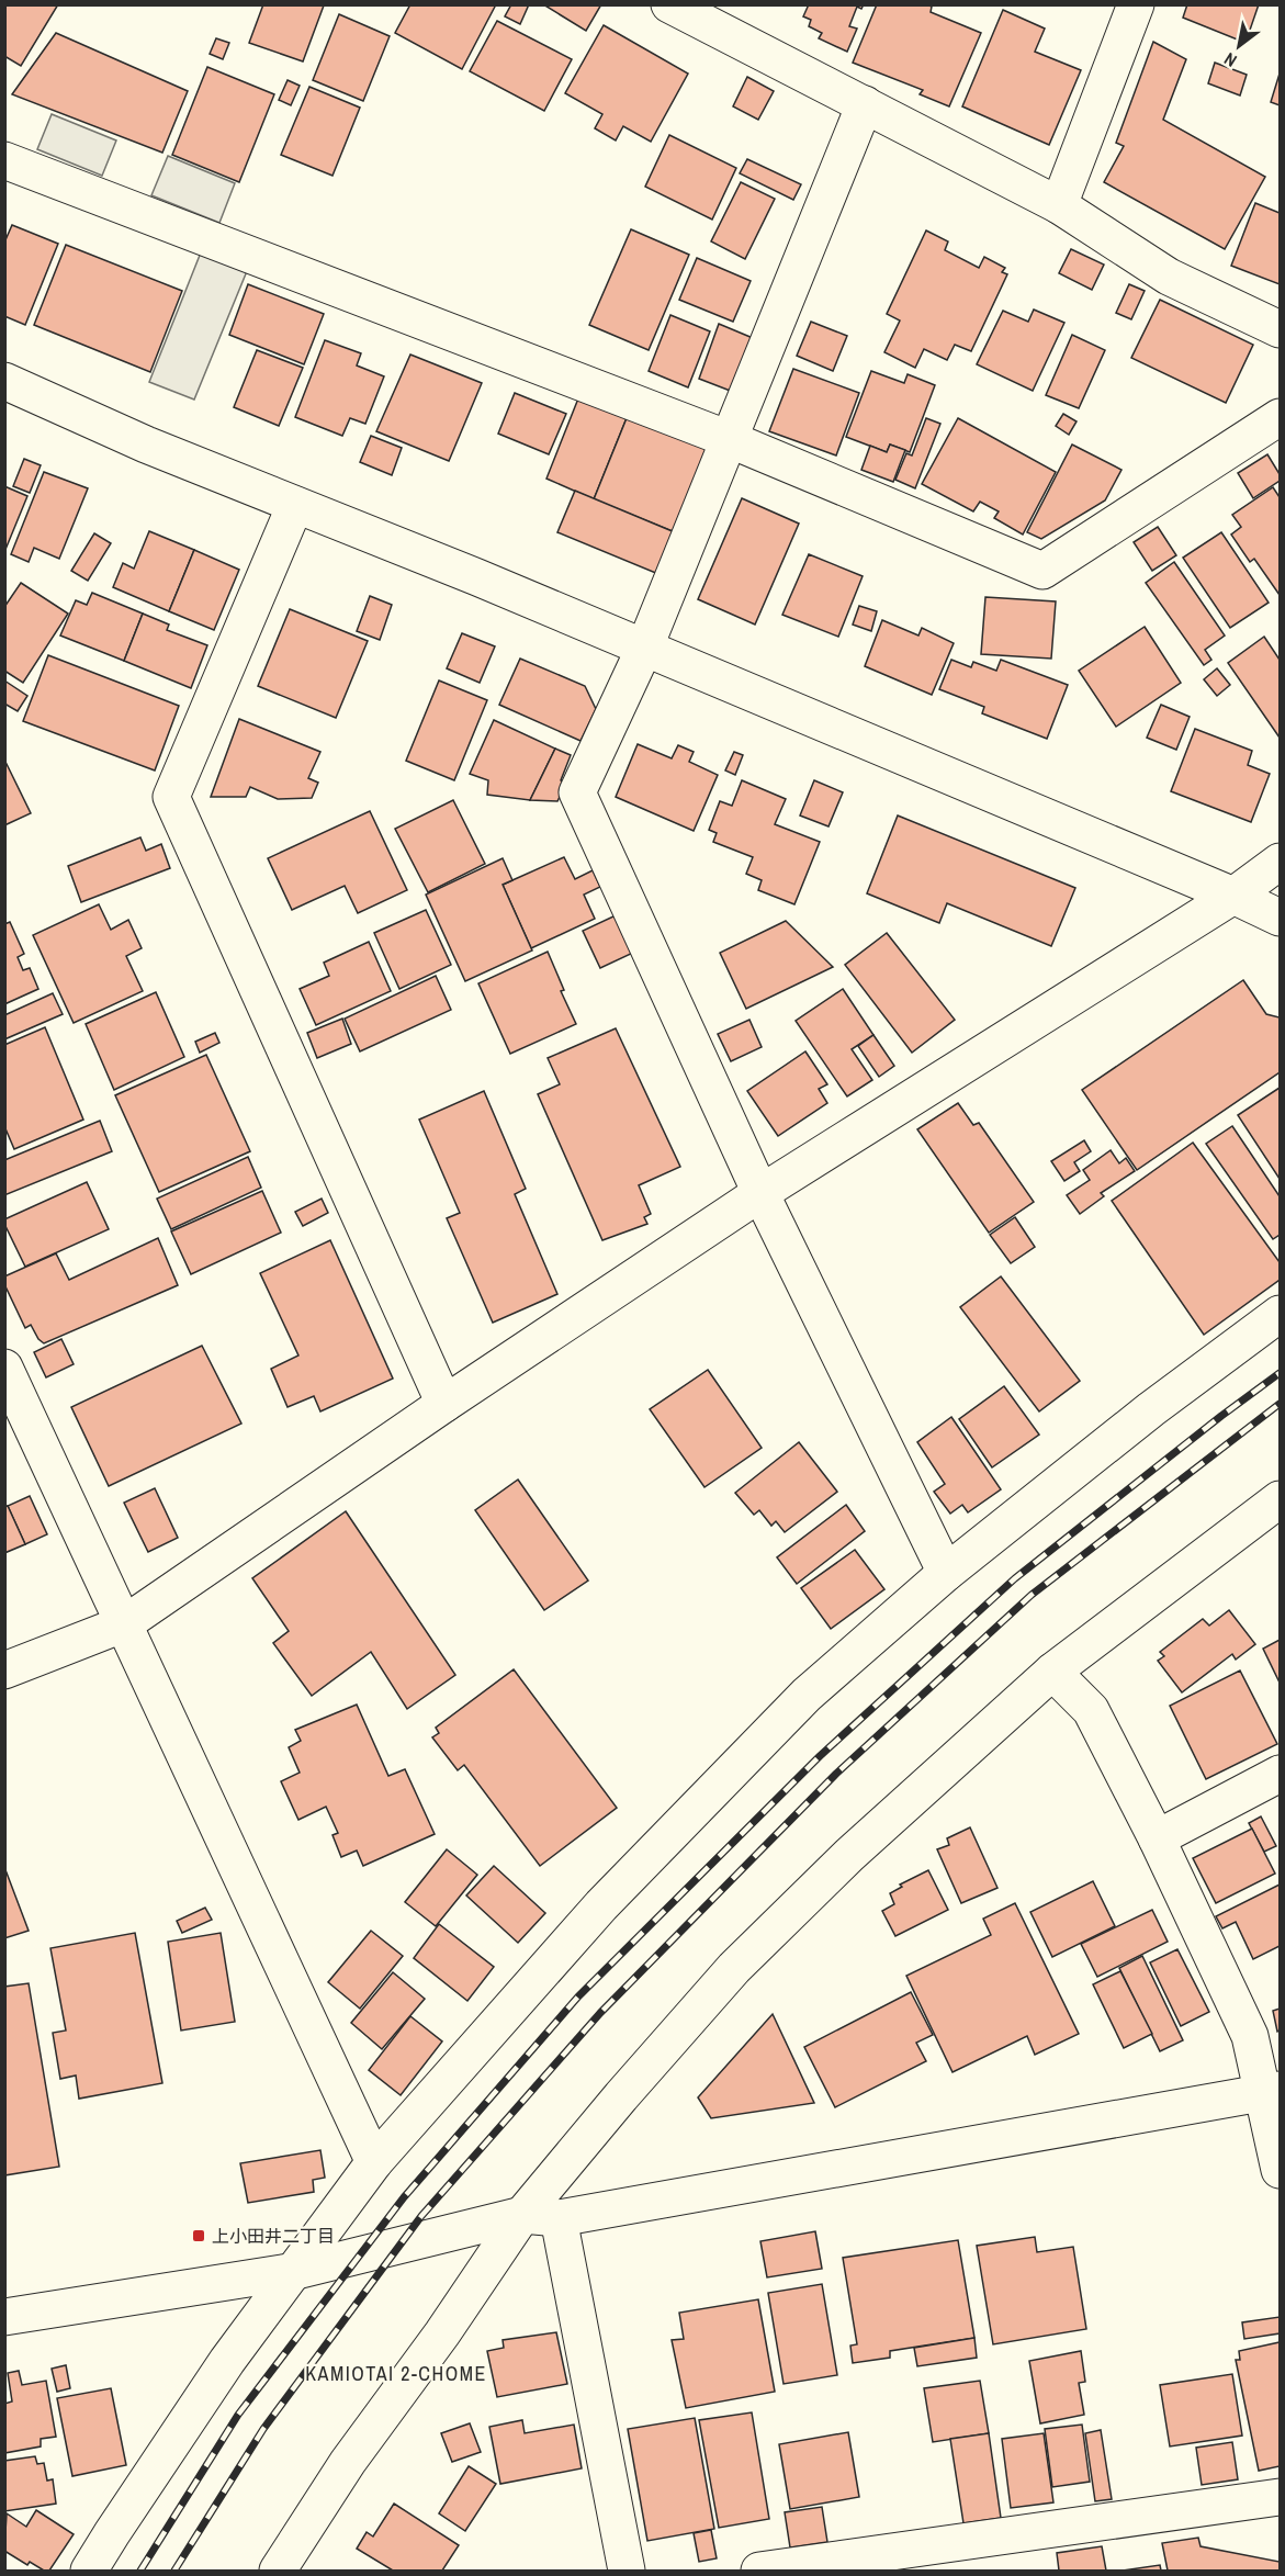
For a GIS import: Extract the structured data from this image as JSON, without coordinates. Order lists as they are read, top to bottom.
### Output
{
  "districts": ["KAMIOTAI 2-CHOME"],
  "places": {
    "transit": ["上小田井二丁目"]
  },
  "north": "bottom left"
}
